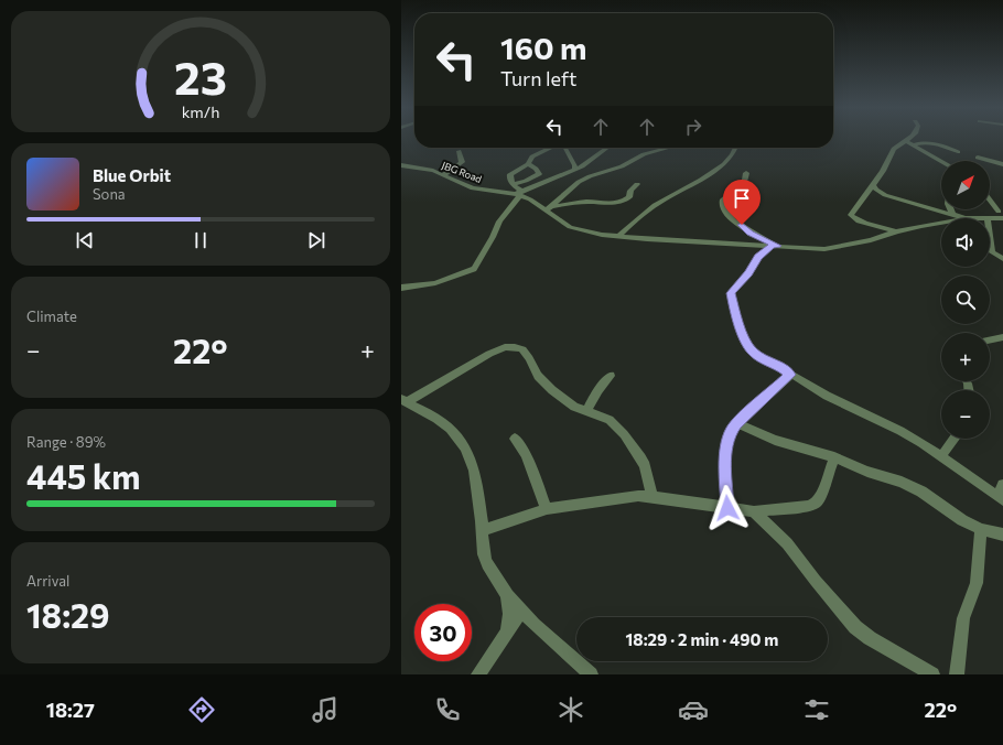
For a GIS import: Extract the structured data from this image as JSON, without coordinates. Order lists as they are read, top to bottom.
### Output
{
  "streets": {
    "street": ["JBG Road"]
  },
  "north": "top right",
  "page": {
    "turn": ["160 m", "Turn left"],
    "song": ["Blue Orbit", "Sona"],
    "map_buttons": ["+", "−"],
    "tile": [
      "Climate",
      ["Range · 89%", "445 km"],
      ["Arrival", "18:29"]
    ],
    "heat": ["−", "22°", "+"],
    "limit": "30",
    "trip": "18:29 · 2 min · 490 m",
    "tabs": ["18:27", "22°"],
    "gauge": ["23", "km/h"]
  }
}
